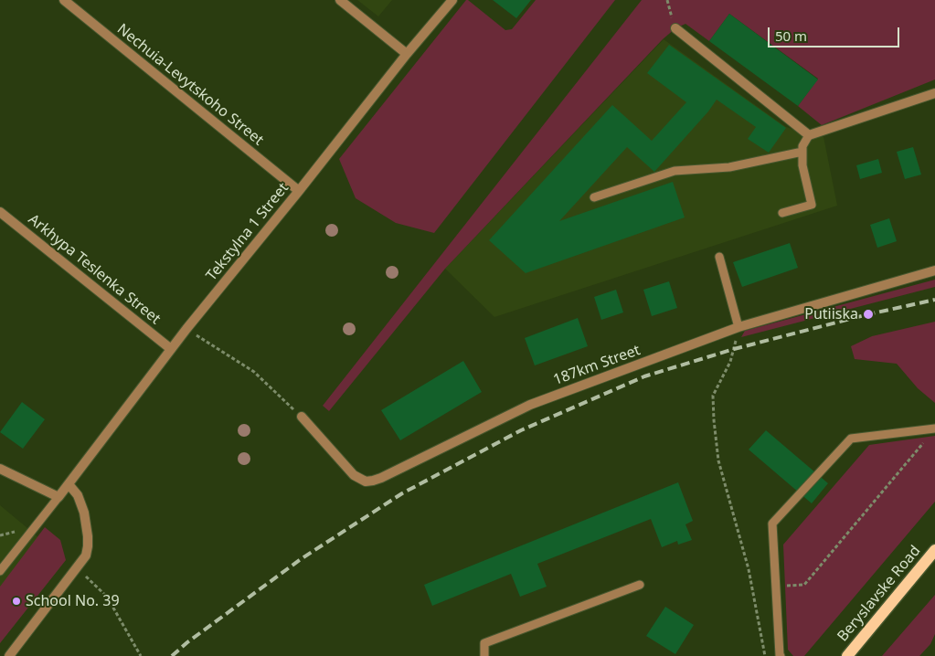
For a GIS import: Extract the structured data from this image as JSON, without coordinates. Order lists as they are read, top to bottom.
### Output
{
  "streets": {
    "main road": ["Beryslavske Road"],
    "street": [
      "Nechuia-Levytskoho Street",
      "Tekstylna 1 Street",
      "Arkhypa Teslenka Street",
      "187km Street"
    ]
  },
  "crossings": [
    ["Nechuia-Levytskoho Street", "Tekstylna 1 Street"],
    ["Tekstylna 1 Street", "Arkhypa Teslenka Street"]
  ],
  "places": ["Putiiska", "School No. 39"],
  "scale_bar": "50 m"
}
